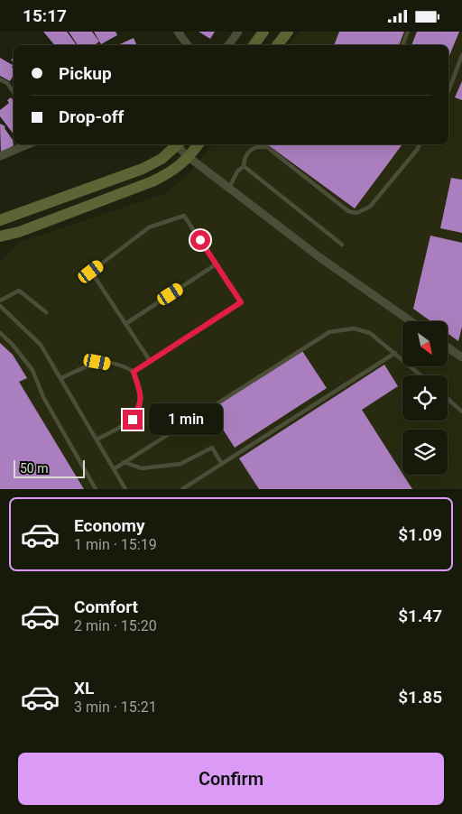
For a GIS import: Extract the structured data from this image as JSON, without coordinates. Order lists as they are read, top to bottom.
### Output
{
  "scale_bar": "50 m",
  "north": "bottom right",
  "page": {
    "status": "15:17",
    "banner": ["Pickup", "Drop-off"],
    "bubble": "1 min",
    "scale": "50 m",
    "list": [
      {
        "name": "Economy",
        "note": "1 min · 15:19",
        "value": "$1.09"
      },
      {
        "name": "Comfort",
        "note": "2 min · 15:20",
        "value": "$1.47"
      },
      {
        "name": "XL",
        "note": "3 min · 15:21",
        "value": "$1.85"
      }
    ],
    "buttons": "Confirm"
  }
}
